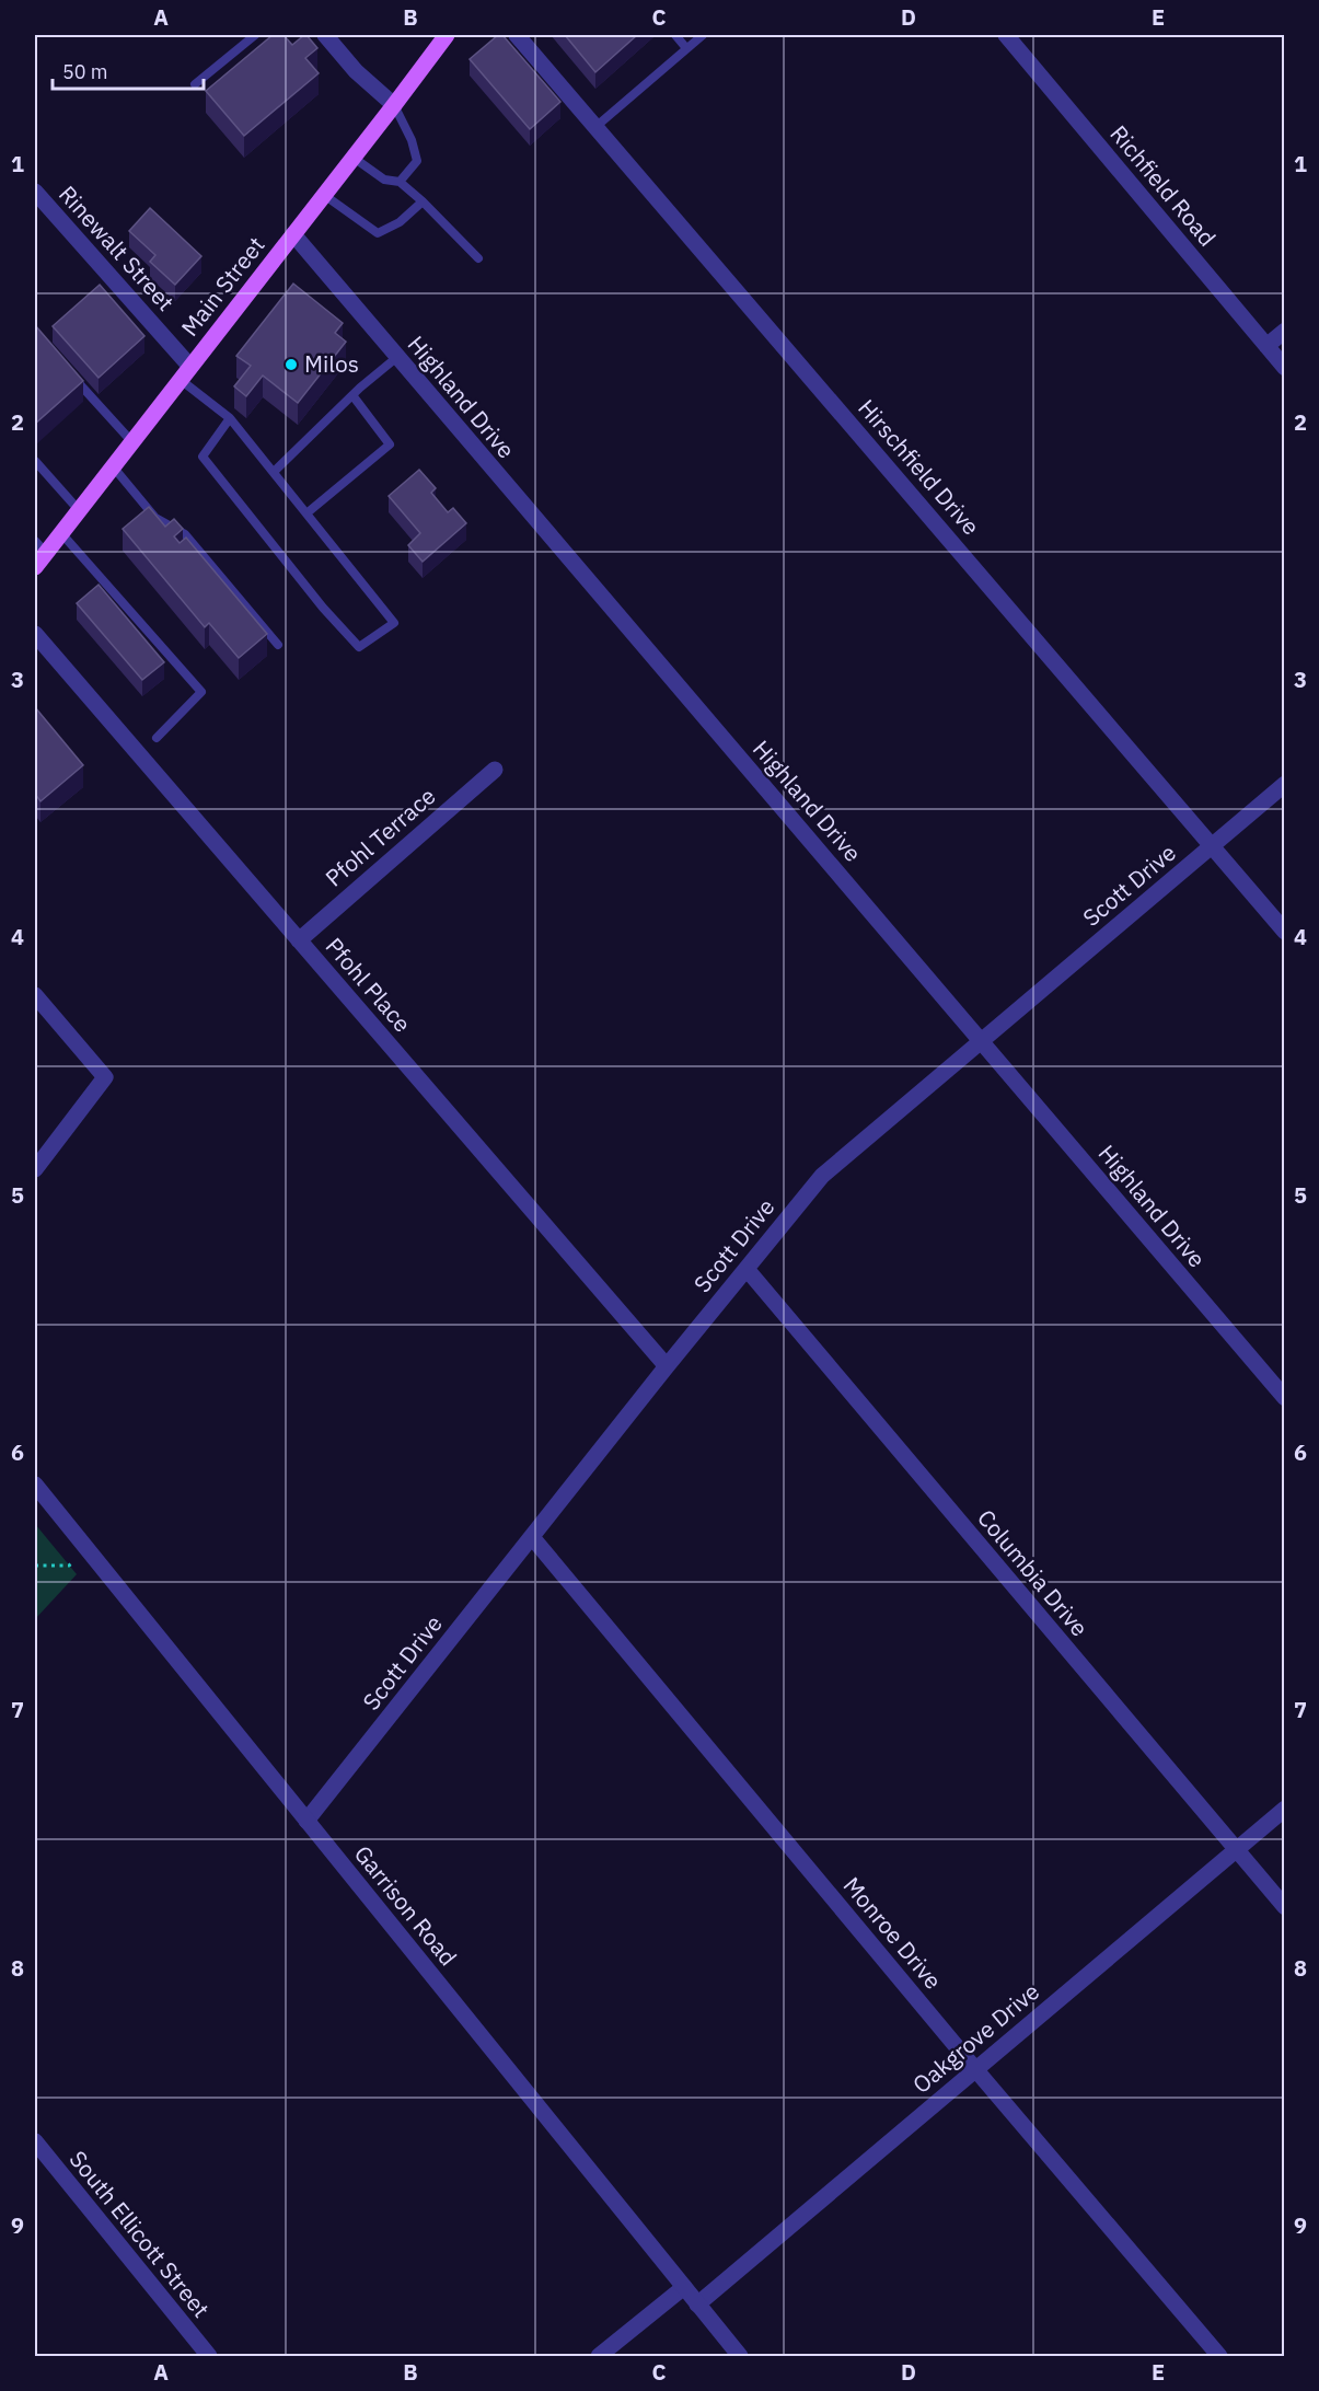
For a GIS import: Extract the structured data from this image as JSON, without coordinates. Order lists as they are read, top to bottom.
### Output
{
  "streets": {
    "main road": ["Main Street"],
    "street": [
      "Richfield Road",
      "Rinewalt Street",
      "Highland Drive",
      "Hirschfield Drive",
      "Pfohl Terrace",
      "Scott Drive",
      "Pfohl Place",
      "Columbia Drive",
      "Garrison Road",
      "Monroe Drive",
      "Oakgrove Drive",
      "South Ellicott Street"
    ]
  },
  "crossings": [
    ["Rinewalt Street", "Main Street"],
    ["Main Street", "Highland Drive"],
    ["Highland Drive", "Scott Drive"],
    ["Hirschfield Drive", "Scott Drive"],
    ["Pfohl Terrace", "Pfohl Place"],
    ["Scott Drive", "Pfohl Place"],
    ["Scott Drive", "Columbia Drive"],
    ["Scott Drive", "Garrison Road"],
    ["Scott Drive", "Monroe Drive"],
    ["Columbia Drive", "Oakgrove Drive"],
    ["Garrison Road", "Oakgrove Drive"],
    ["Monroe Drive", "Oakgrove Drive"]
  ],
  "places": ["Milos"],
  "scale_bar": "50 m",
  "grid": {
    "columns": [
      "A",
      "B",
      "C",
      "D",
      "E"
    ],
    "rows": [
      "1",
      "2",
      "3",
      "4",
      "5",
      "6",
      "7",
      "8",
      "9"
    ]
  }
}
